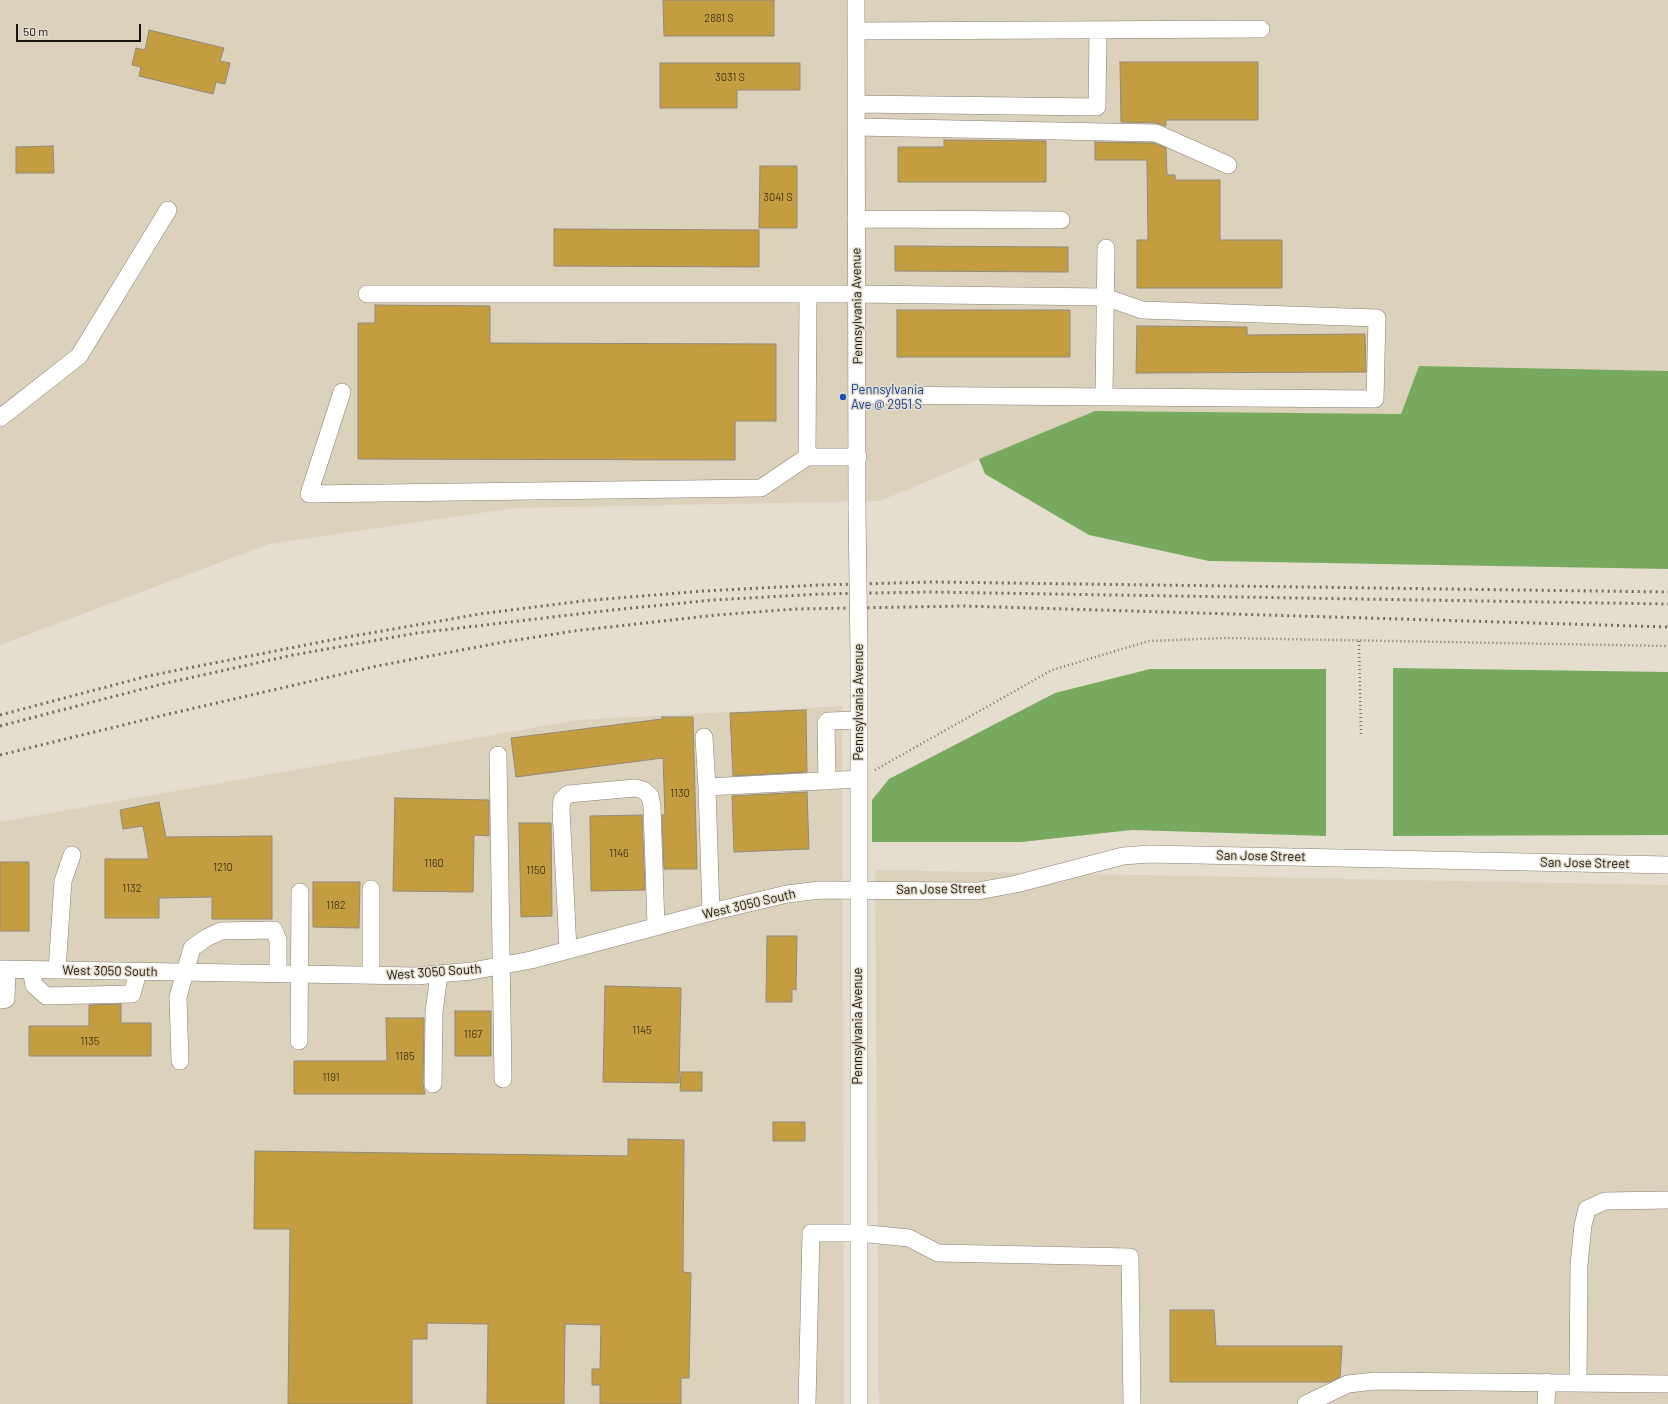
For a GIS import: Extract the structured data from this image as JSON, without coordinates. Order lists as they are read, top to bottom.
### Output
{
  "streets": {
    "street": ["Pennsylvania Avenue", "San Jose Street", "West 3050 South"]
  },
  "crossings": [
    ["Pennsylvania Avenue", "San Jose Street"],
    ["Pennsylvania Avenue", "West 3050 South"],
    ["San Jose Street", "West 3050 South"]
  ],
  "places": ["Pennsylvania Ave @ 2951 S"],
  "house_numbers": [
    "2881 S",
    "3031 S",
    "3041 S",
    "1130",
    "1146",
    "1160",
    "1210",
    "1150",
    "1132",
    "1182",
    "1145",
    "1167",
    "1135",
    "1185",
    "1191"
  ],
  "scale_bar": "50 m"
}
